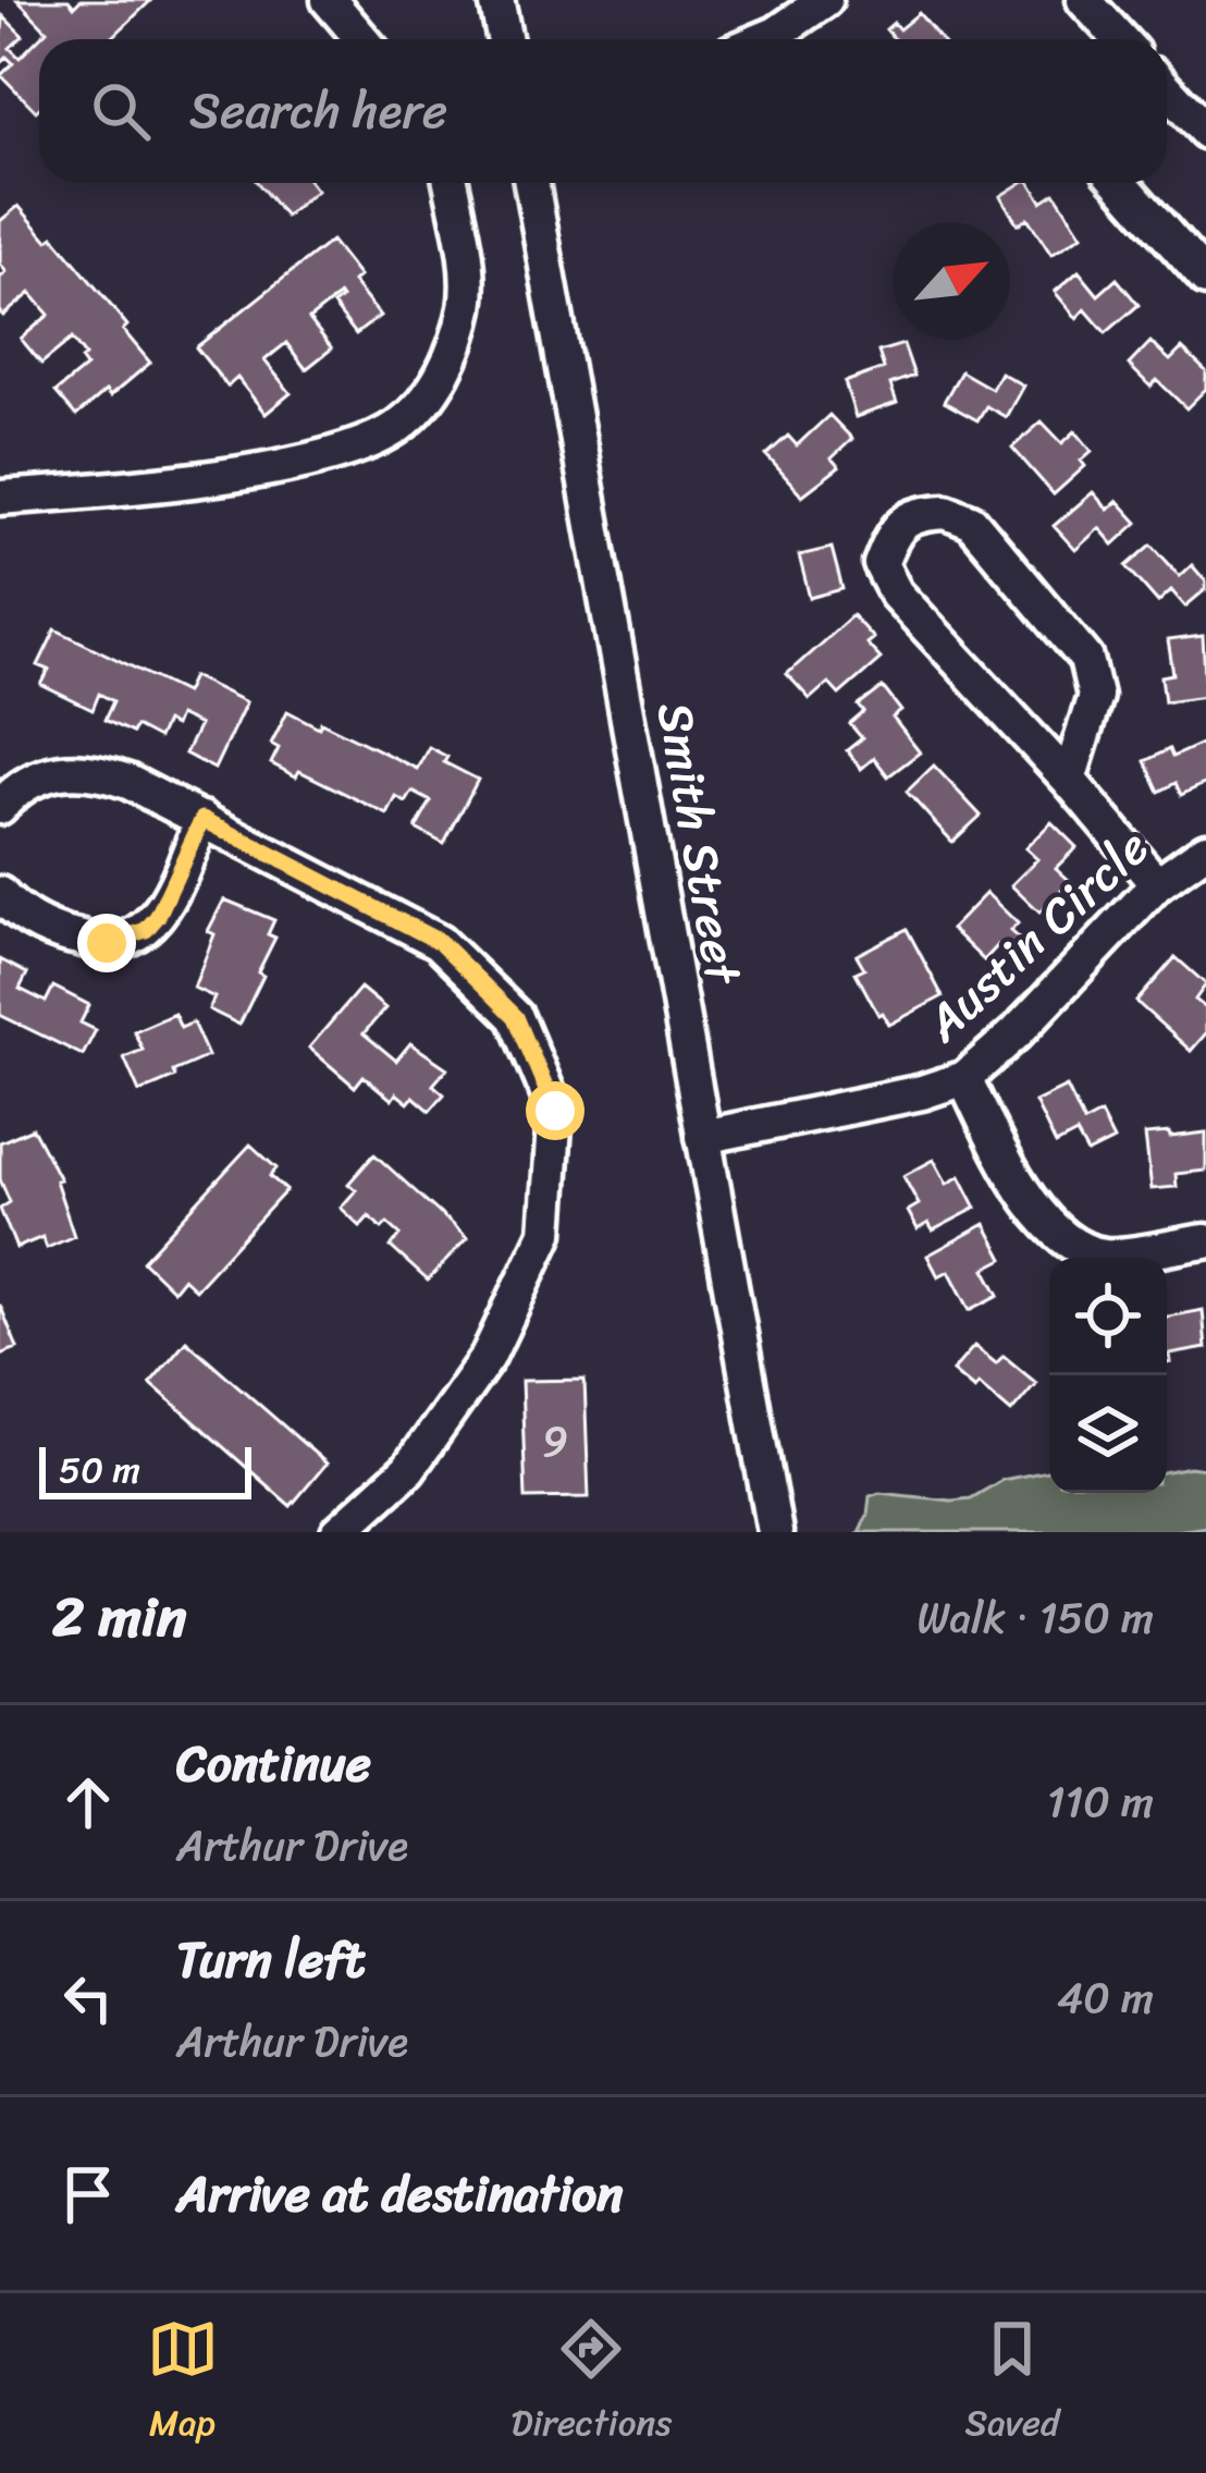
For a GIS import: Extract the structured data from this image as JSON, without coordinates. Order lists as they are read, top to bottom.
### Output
{
  "streets": {
    "street": ["Smith Street", "Austin Circle"]
  },
  "crossings": [
    ["Smith Street", "Austin Circle"]
  ],
  "house_numbers": ["9"],
  "scale_bar": "50 m",
  "north": "top right",
  "page": {
    "search": "Search here",
    "scale": "50 m",
    "heading": ["2 min", "Walk · 150 m"],
    "list": [
      ["Continue", "Arthur Drive", "110 m"],
      ["Turn left", "Arthur Drive", "40 m"],
      "Arrive at destination"
    ],
    "nav": ["Map", "Directions", "Saved"]
  }
}
